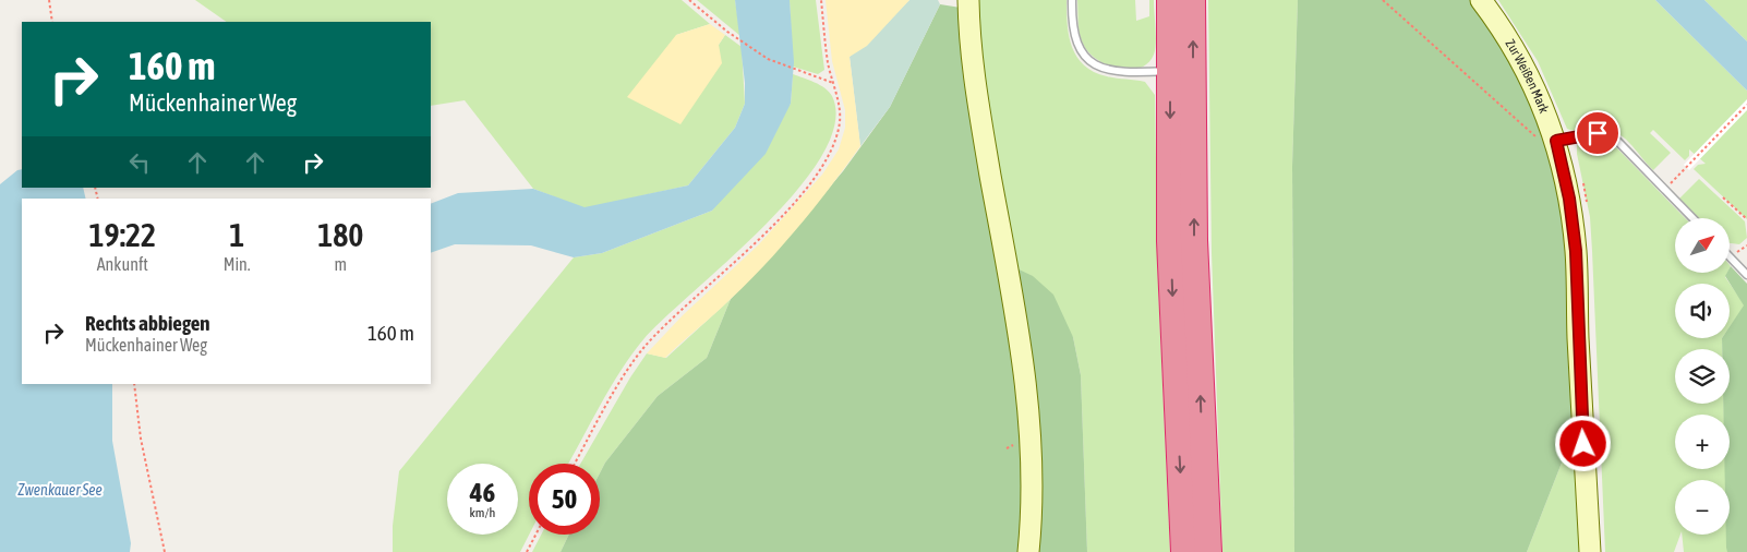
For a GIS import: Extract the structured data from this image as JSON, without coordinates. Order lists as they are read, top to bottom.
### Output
{
  "streets": {
    "main road": ["Zur Weißen Mark"]
  },
  "water": ["Zwenkauer See"],
  "north": "top right",
  "page": {
    "turn": ["160 m", "Mückenhainer Weg"],
    "eta": [
      "19:22",
      "Ankunft",
      "1",
      "Min.",
      "180",
      "m"
    ],
    "map_buttons": ["+", "−"],
    "list": [
      {
        "name": "Rechts abbiegen",
        "note": "Mückenhainer Weg",
        "value": "160 m"
      }
    ],
    "speed": "46 km/h",
    "limit": "50"
  }
}
